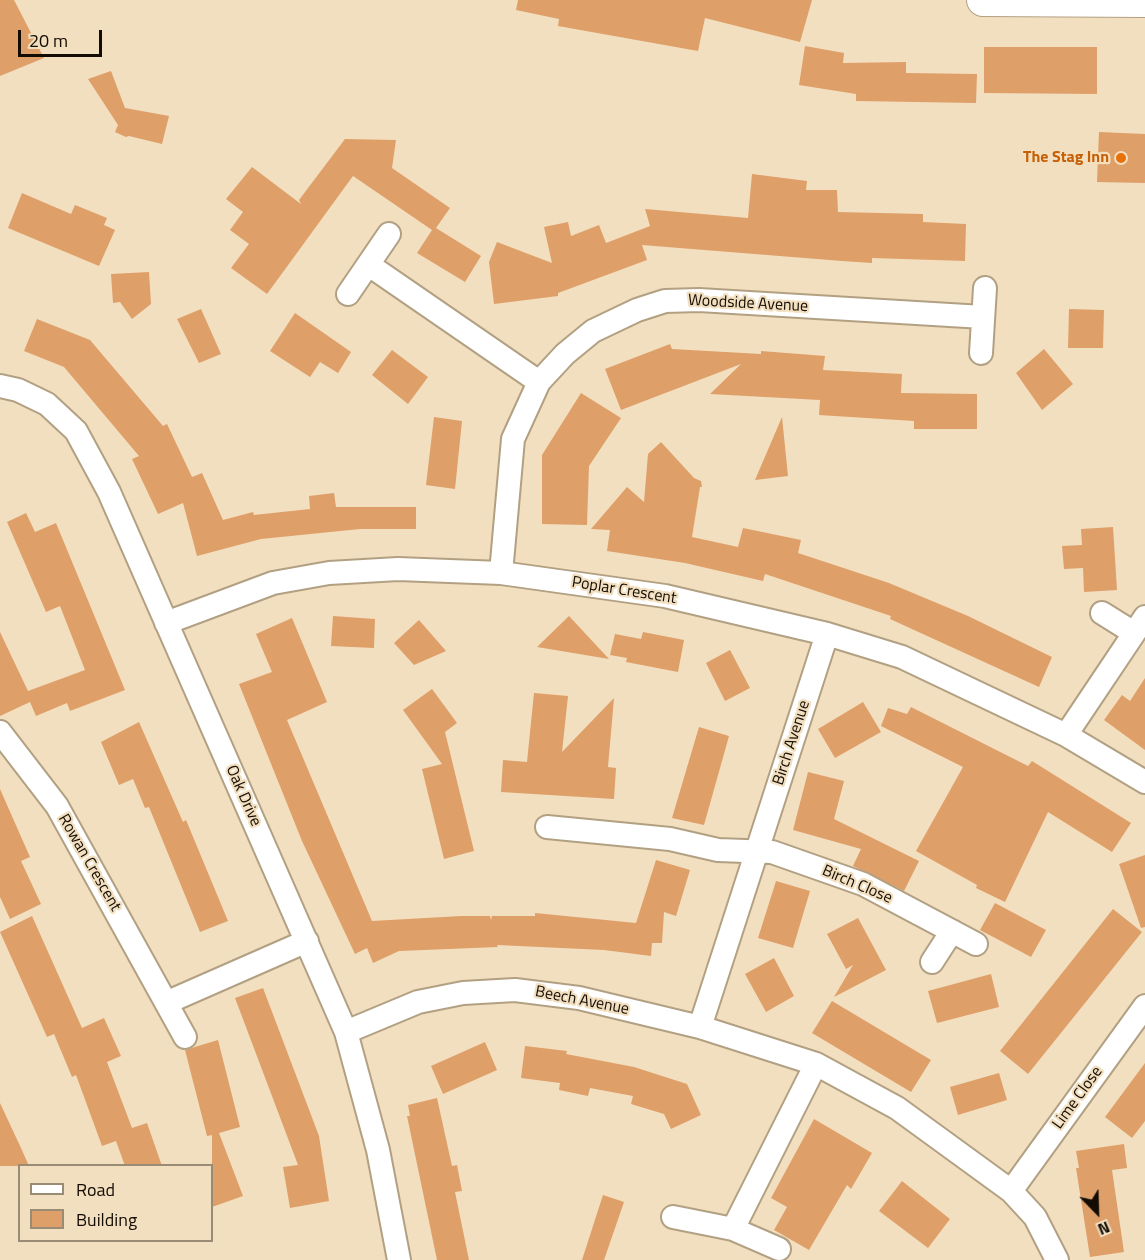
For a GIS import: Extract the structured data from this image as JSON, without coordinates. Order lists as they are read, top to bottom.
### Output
{
  "streets": {
    "street": [
      "Woodside Avenue",
      "Poplar Crescent",
      "Birch Avenue",
      "Oak Drive",
      "Rowan Crescent",
      "Birch Close",
      "Beech Avenue",
      "Lime Close"
    ]
  },
  "crossings": [
    ["Woodside Avenue", "Poplar Crescent"],
    ["Poplar Crescent", "Birch Avenue"],
    ["Poplar Crescent", "Oak Drive"],
    ["Birch Avenue", "Birch Close"],
    ["Birch Avenue", "Beech Avenue"],
    ["Oak Drive", "Beech Avenue"],
    ["Beech Avenue", "Lime Close"]
  ],
  "places": ["The Stag Inn"],
  "legend": ["Road", "Building"],
  "scale_bar": "20 m",
  "north": "bottom right"
}
